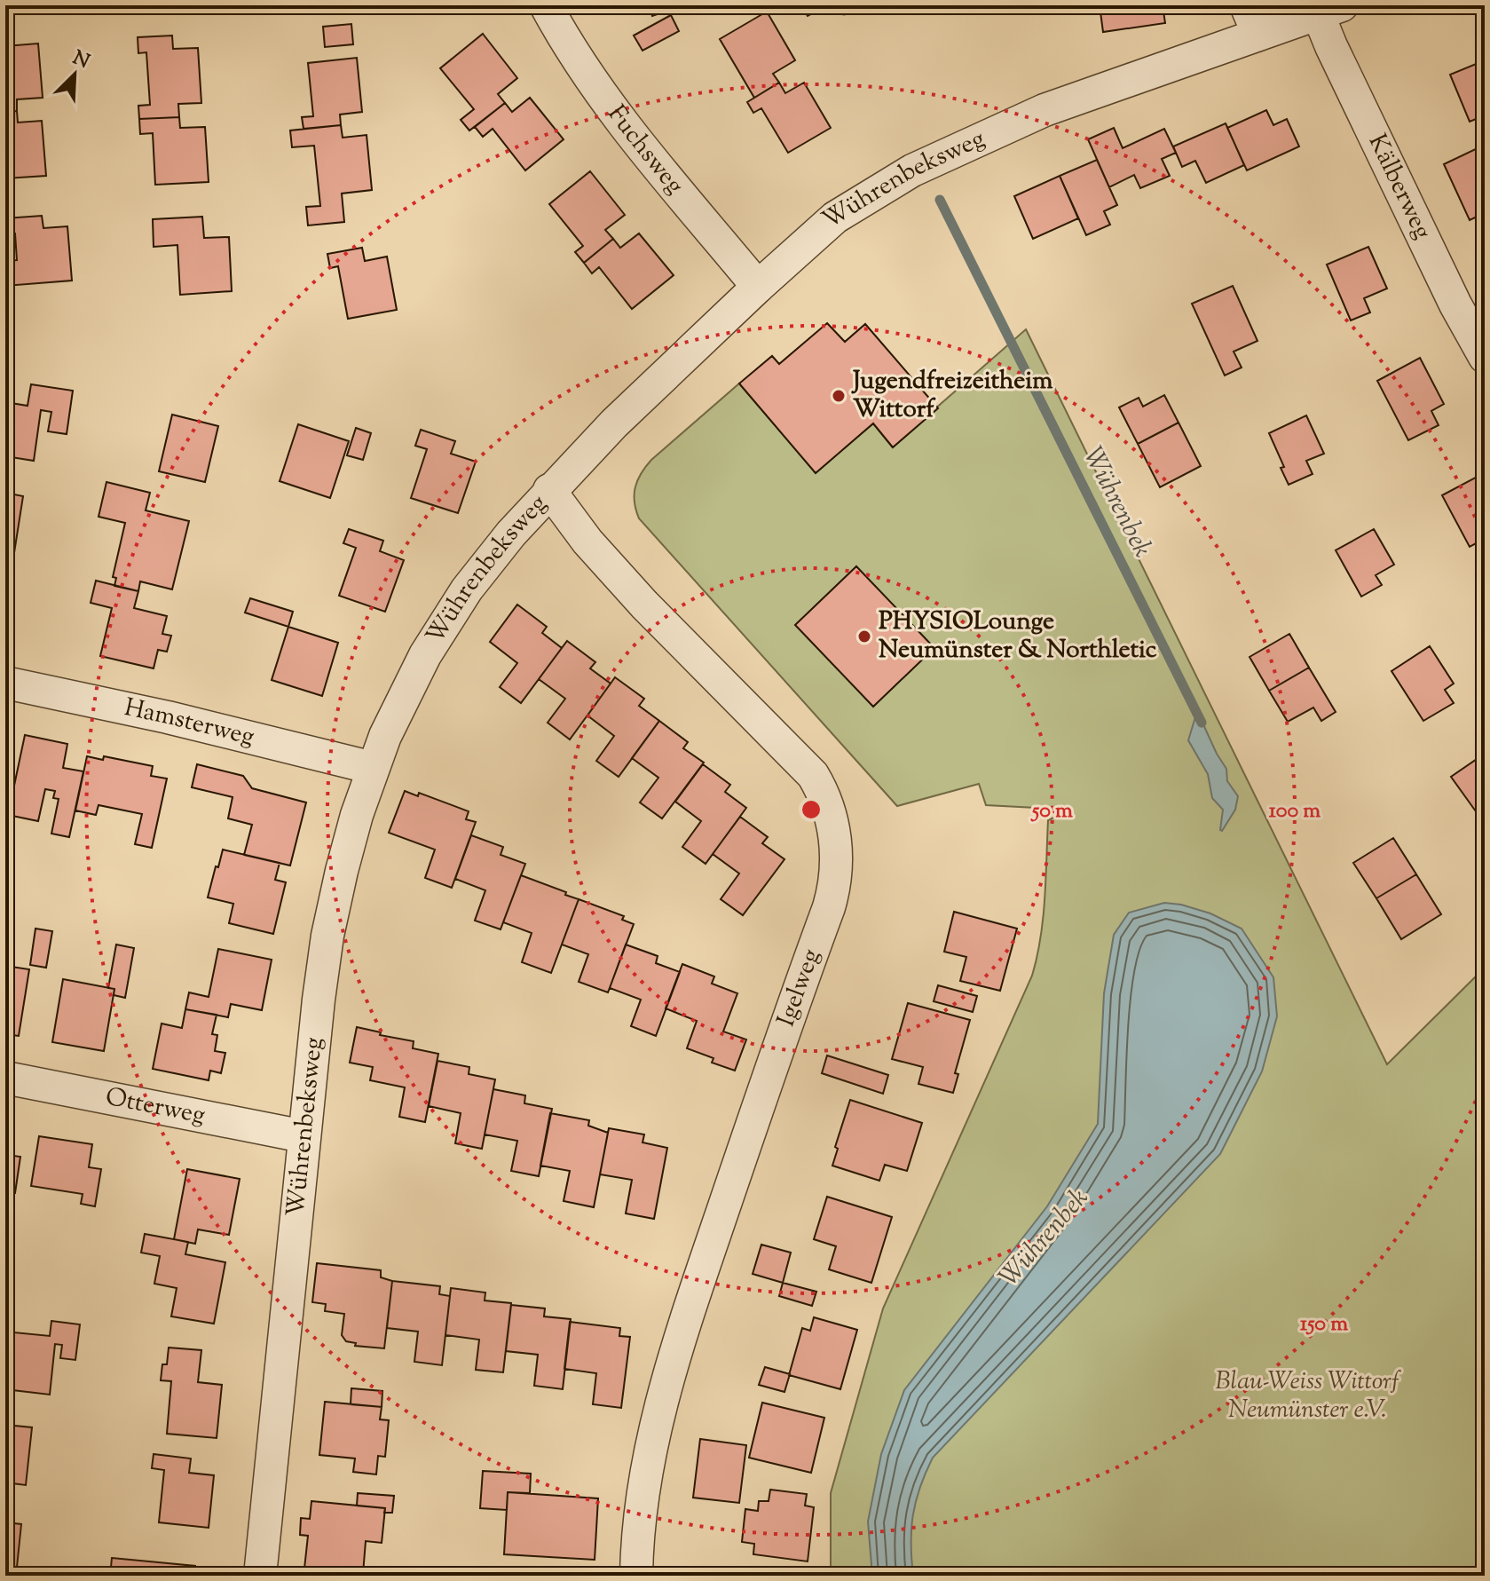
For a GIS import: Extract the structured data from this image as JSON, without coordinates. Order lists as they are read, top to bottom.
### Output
{
  "streets": {
    "street": [
      "Fuchsweg",
      "Wührenbeksweg",
      "Kälberweg",
      "Hamsterweg",
      "Igelweg",
      "Otterweg"
    ]
  },
  "crossings": [
    ["Fuchsweg", "Wührenbeksweg"],
    ["Wührenbeksweg", "Kälberweg"],
    ["Wührenbeksweg", "Hamsterweg"],
    ["Wührenbeksweg", "Igelweg"],
    ["Wührenbeksweg", "Otterweg"]
  ],
  "water": ["Wührenbek"],
  "parks": ["Blau-Weiss Wittorf Neumünster e.V."],
  "places": ["Jugendfreizeitheim Wittorf", "PHYSIOLounge Neumünster & Northletic"],
  "north": "top right",
  "rings": ["50 m", "100 m", "150 m"]
}
